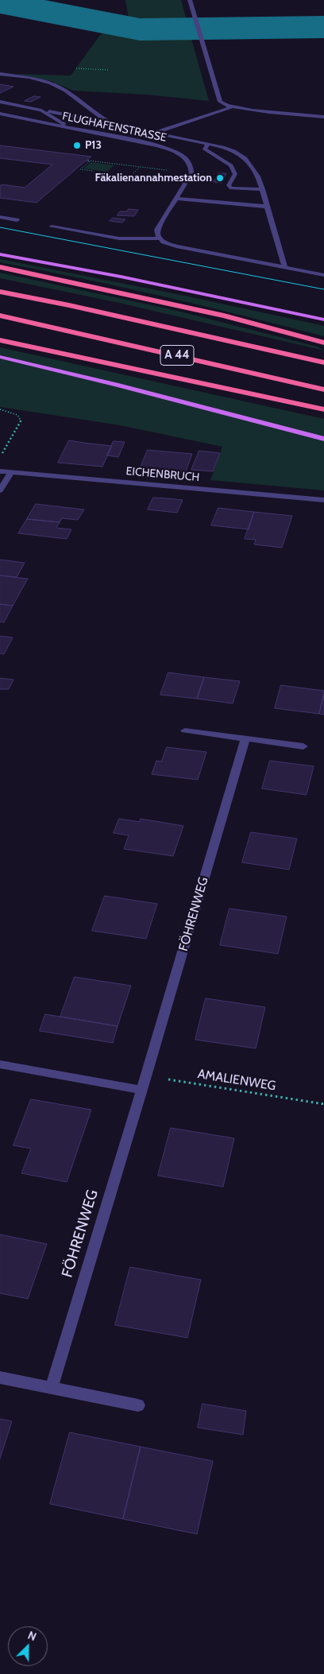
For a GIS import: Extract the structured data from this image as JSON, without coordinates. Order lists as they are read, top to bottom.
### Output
{
  "streets": {
    "highway": ["A 44"],
    "street": ["FLUGHAFENSTRASSE", "EICHENBRUCH", "FÖHRENWEG"],
    "path": ["AMALIENWEG"]
  },
  "crossings": [
    ["FÖHRENWEG", "AMALIENWEG"]
  ],
  "places": ["P13", "Fäkalienannahmestation"],
  "north": "top right"
}
